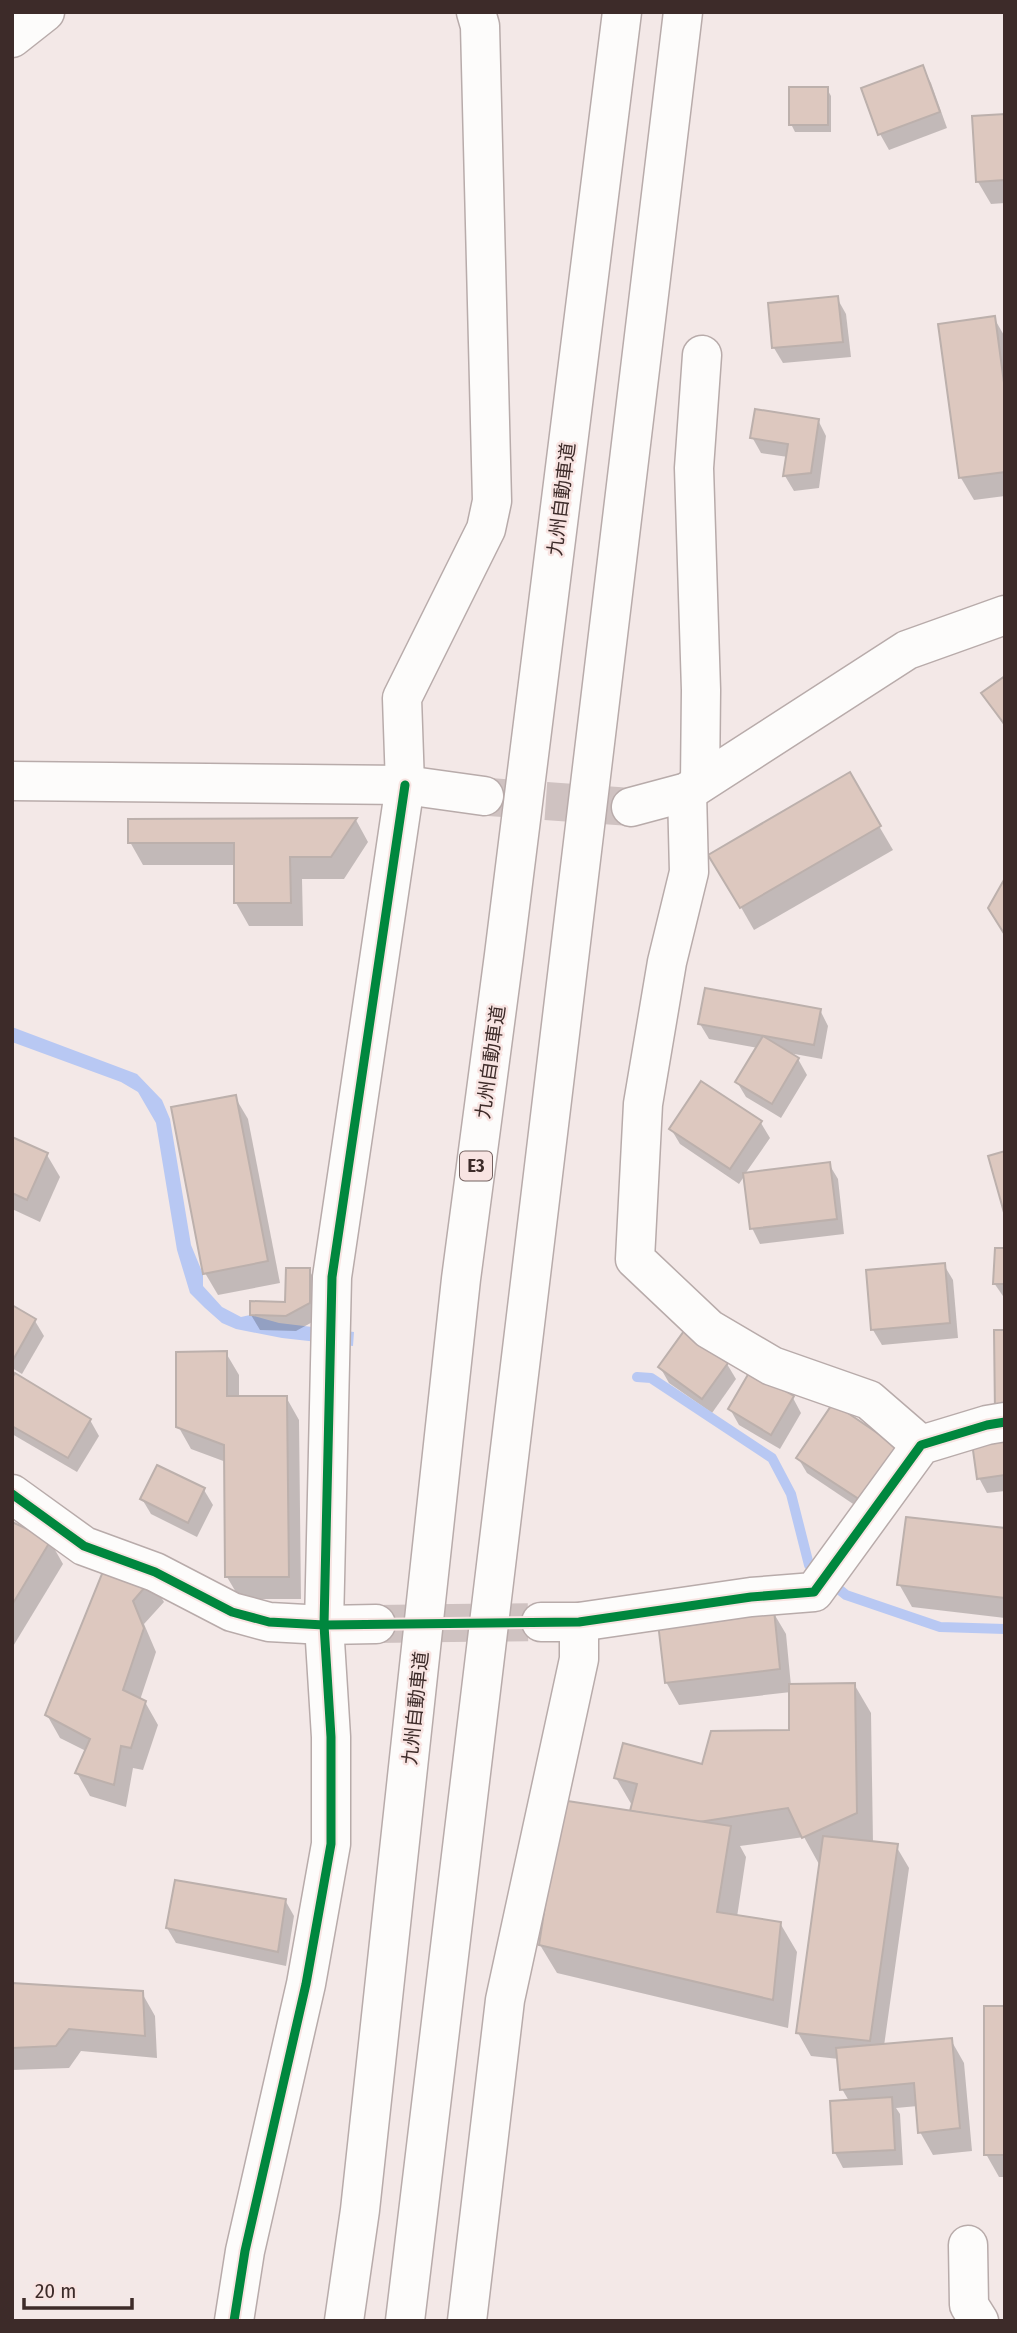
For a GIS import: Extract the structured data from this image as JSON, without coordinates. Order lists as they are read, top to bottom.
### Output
{
  "streets": {
    "main road": ["九州自動車道", "E3"]
  },
  "scale_bar": "20 m"
}
